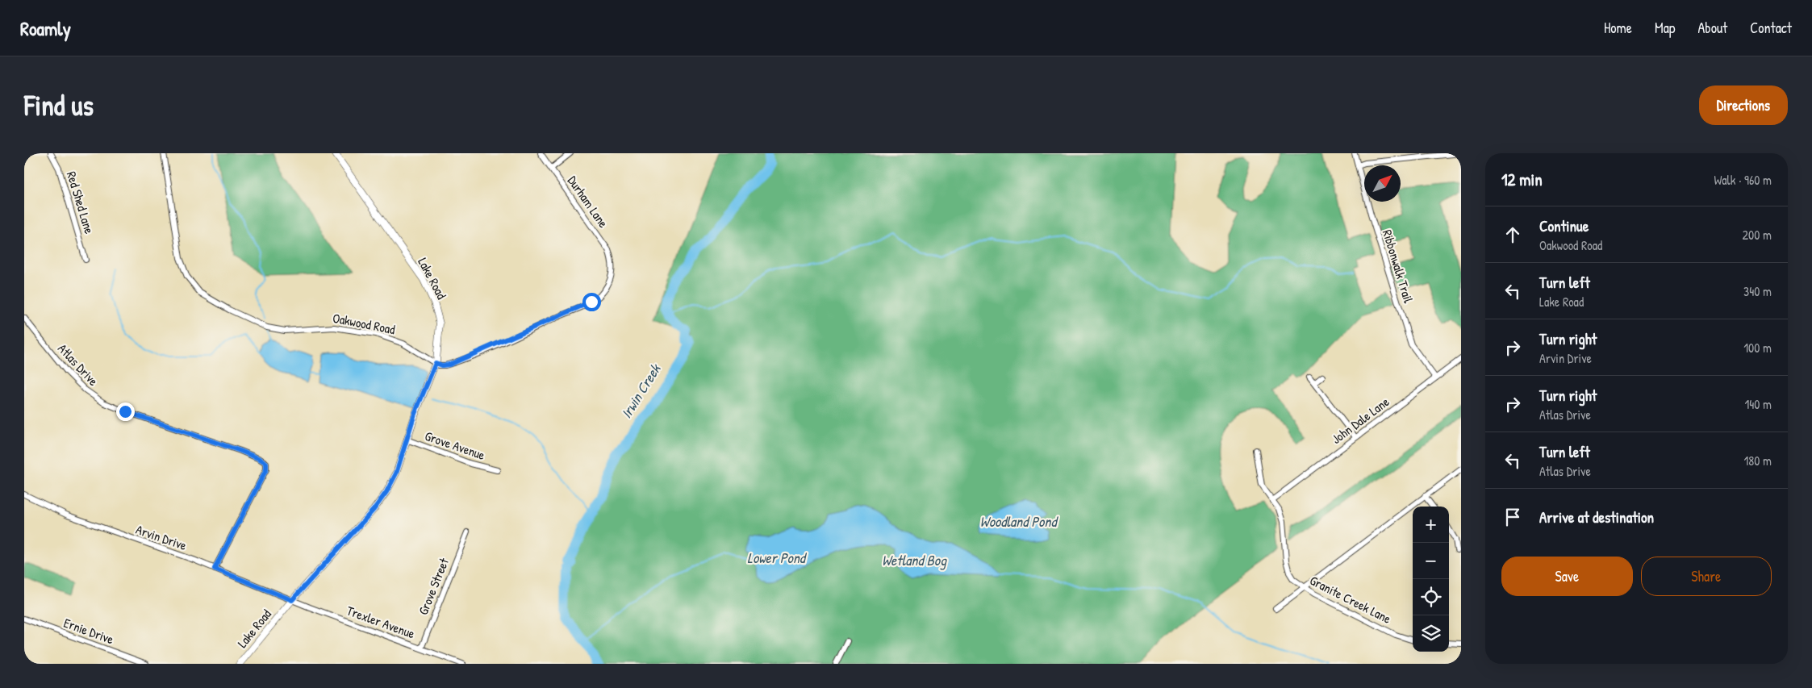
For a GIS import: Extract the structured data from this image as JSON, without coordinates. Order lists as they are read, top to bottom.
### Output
{
  "streets": {
    "street": [
      "Durham Lane",
      "Red Shed Lane",
      "Ribbonwalk Trail",
      "Lake Road",
      "Oakwood Road",
      "Atlas Drive",
      "John Dale Lane",
      "Grove Avenue",
      "Arvin Drive",
      "Grove Street",
      "Granite Creek Lane",
      "Trexler Avenue",
      "Ernie Drive"
    ]
  },
  "crossings": [
    ["Durham Lane", "Lake Road"],
    ["Durham Lane", "Oakwood Road"],
    ["Ribbonwalk Trail", "John Dale Lane"],
    ["Lake Road", "Oakwood Road"],
    ["Lake Road", "Grove Avenue"],
    ["Lake Road", "Arvin Drive"],
    ["Lake Road", "Trexler Avenue"],
    ["Atlas Drive", "Arvin Drive"],
    ["John Dale Lane", "Granite Creek Lane"],
    ["Arvin Drive", "Trexler Avenue"],
    ["Grove Street", "Trexler Avenue"]
  ],
  "water": [
    "Irwin Creek",
    "Woodland Pond",
    "Lower Pond",
    "Wetland Bog"
  ],
  "north": "top right",
  "page": {
    "header": "Roamly",
    "nav": [
      "Home",
      "Map",
      "About",
      "Contact"
    ],
    "buttons": [
      "Directions",
      ["Save", "Share"]
    ],
    "title": "Find us",
    "heading": ["12 min", "Walk · 960 m"],
    "list": [
      ["Continue", "Oakwood Road", "200 m"],
      ["Turn left", "Lake Road", "340 m"],
      ["Turn right", "Arvin Drive", "100 m"],
      ["Turn right", "Atlas Drive", "140 m"],
      ["Turn left", "Atlas Drive", "180 m"],
      "Arrive at destination"
    ],
    "map_buttons": ["+", "−"]
  }
}
